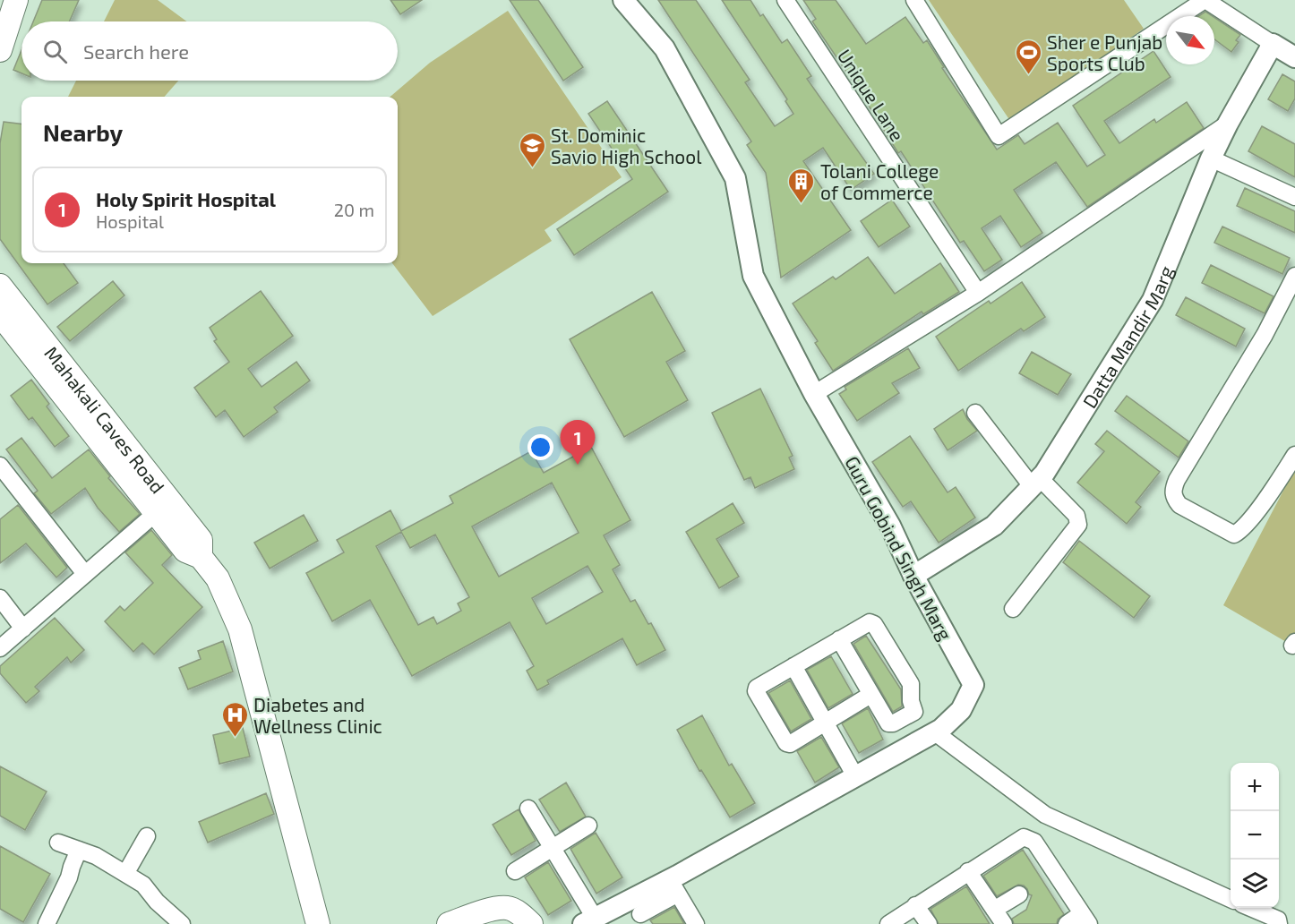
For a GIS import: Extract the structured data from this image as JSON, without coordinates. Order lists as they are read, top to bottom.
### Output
{
  "streets": {
    "main road": ["Mahakali Caves Road"],
    "street": ["Unique Lane", "Datta Mandir Marg", "Guru Gobind Singh Marg"]
  },
  "crossings": [
    ["Datta Mandir Marg", "Guru Gobind Singh Marg"]
  ],
  "places": {
    "sports": ["Sher e Punjab Sports Club"],
    "school or university": ["St. Dominic Savio High School"],
    "building": ["Tolani College of Commerce"],
    "hospital": ["Diabetes and Wellness Clinic"]
  },
  "north": "bottom right",
  "page": {
    "search": "Search here",
    "heading": "Nearby",
    "list": [
      {
        "mark": "1",
        "name": "Holy Spirit Hospital",
        "note": "Hospital",
        "value": "20 m"
      }
    ],
    "pins": "1",
    "map_buttons": ["+", "−"]
  }
}
